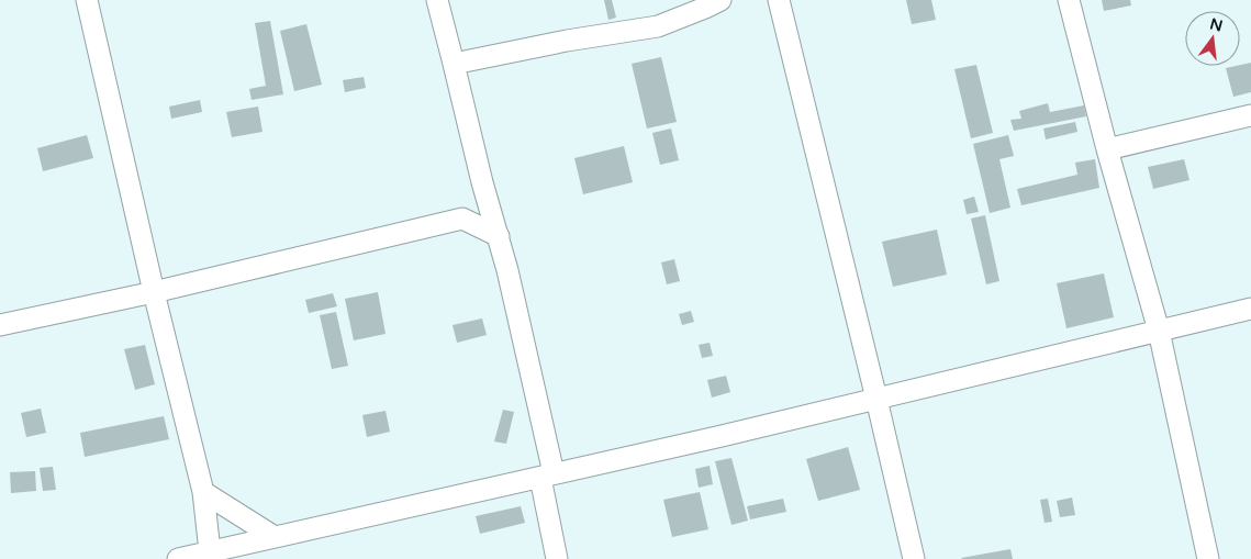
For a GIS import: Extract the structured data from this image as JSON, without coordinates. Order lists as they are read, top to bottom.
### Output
{
  "north": "top"
}
